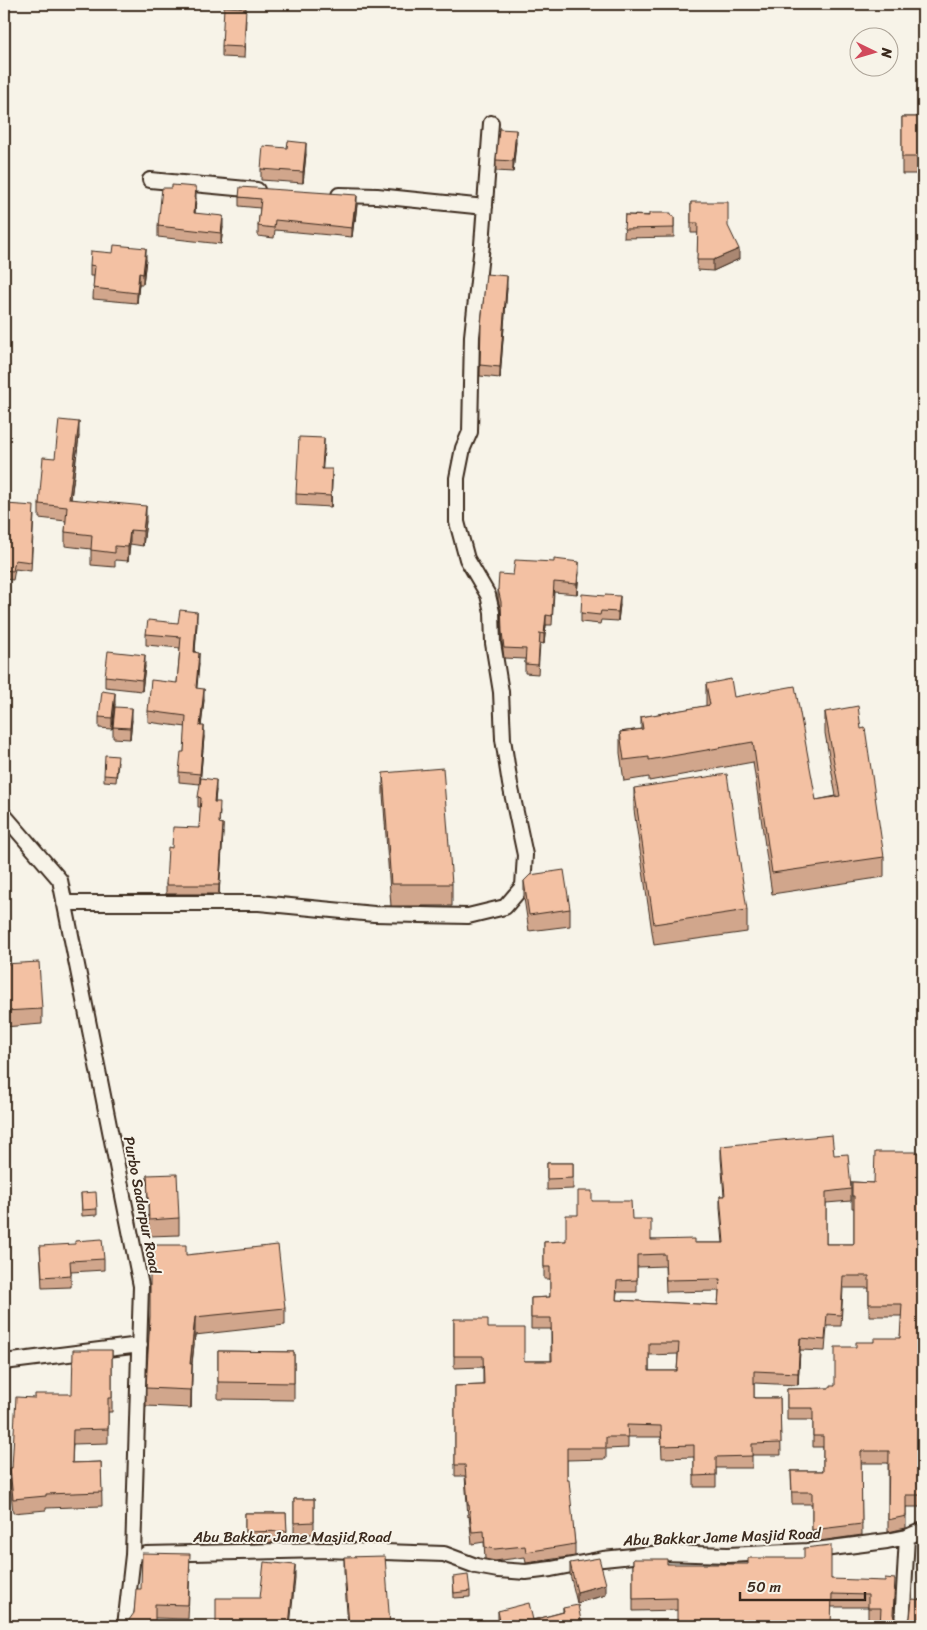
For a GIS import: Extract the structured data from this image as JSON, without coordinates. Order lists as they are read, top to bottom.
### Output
{
  "streets": {
    "street": ["Purbo Sadarpur Road", "Abu Bakkar Jame Masjid Road"]
  },
  "crossings": [
    ["Purbo Sadarpur Road", "Abu Bakkar Jame Masjid Road"]
  ],
  "scale_bar": "50 m",
  "north": "right"
}
